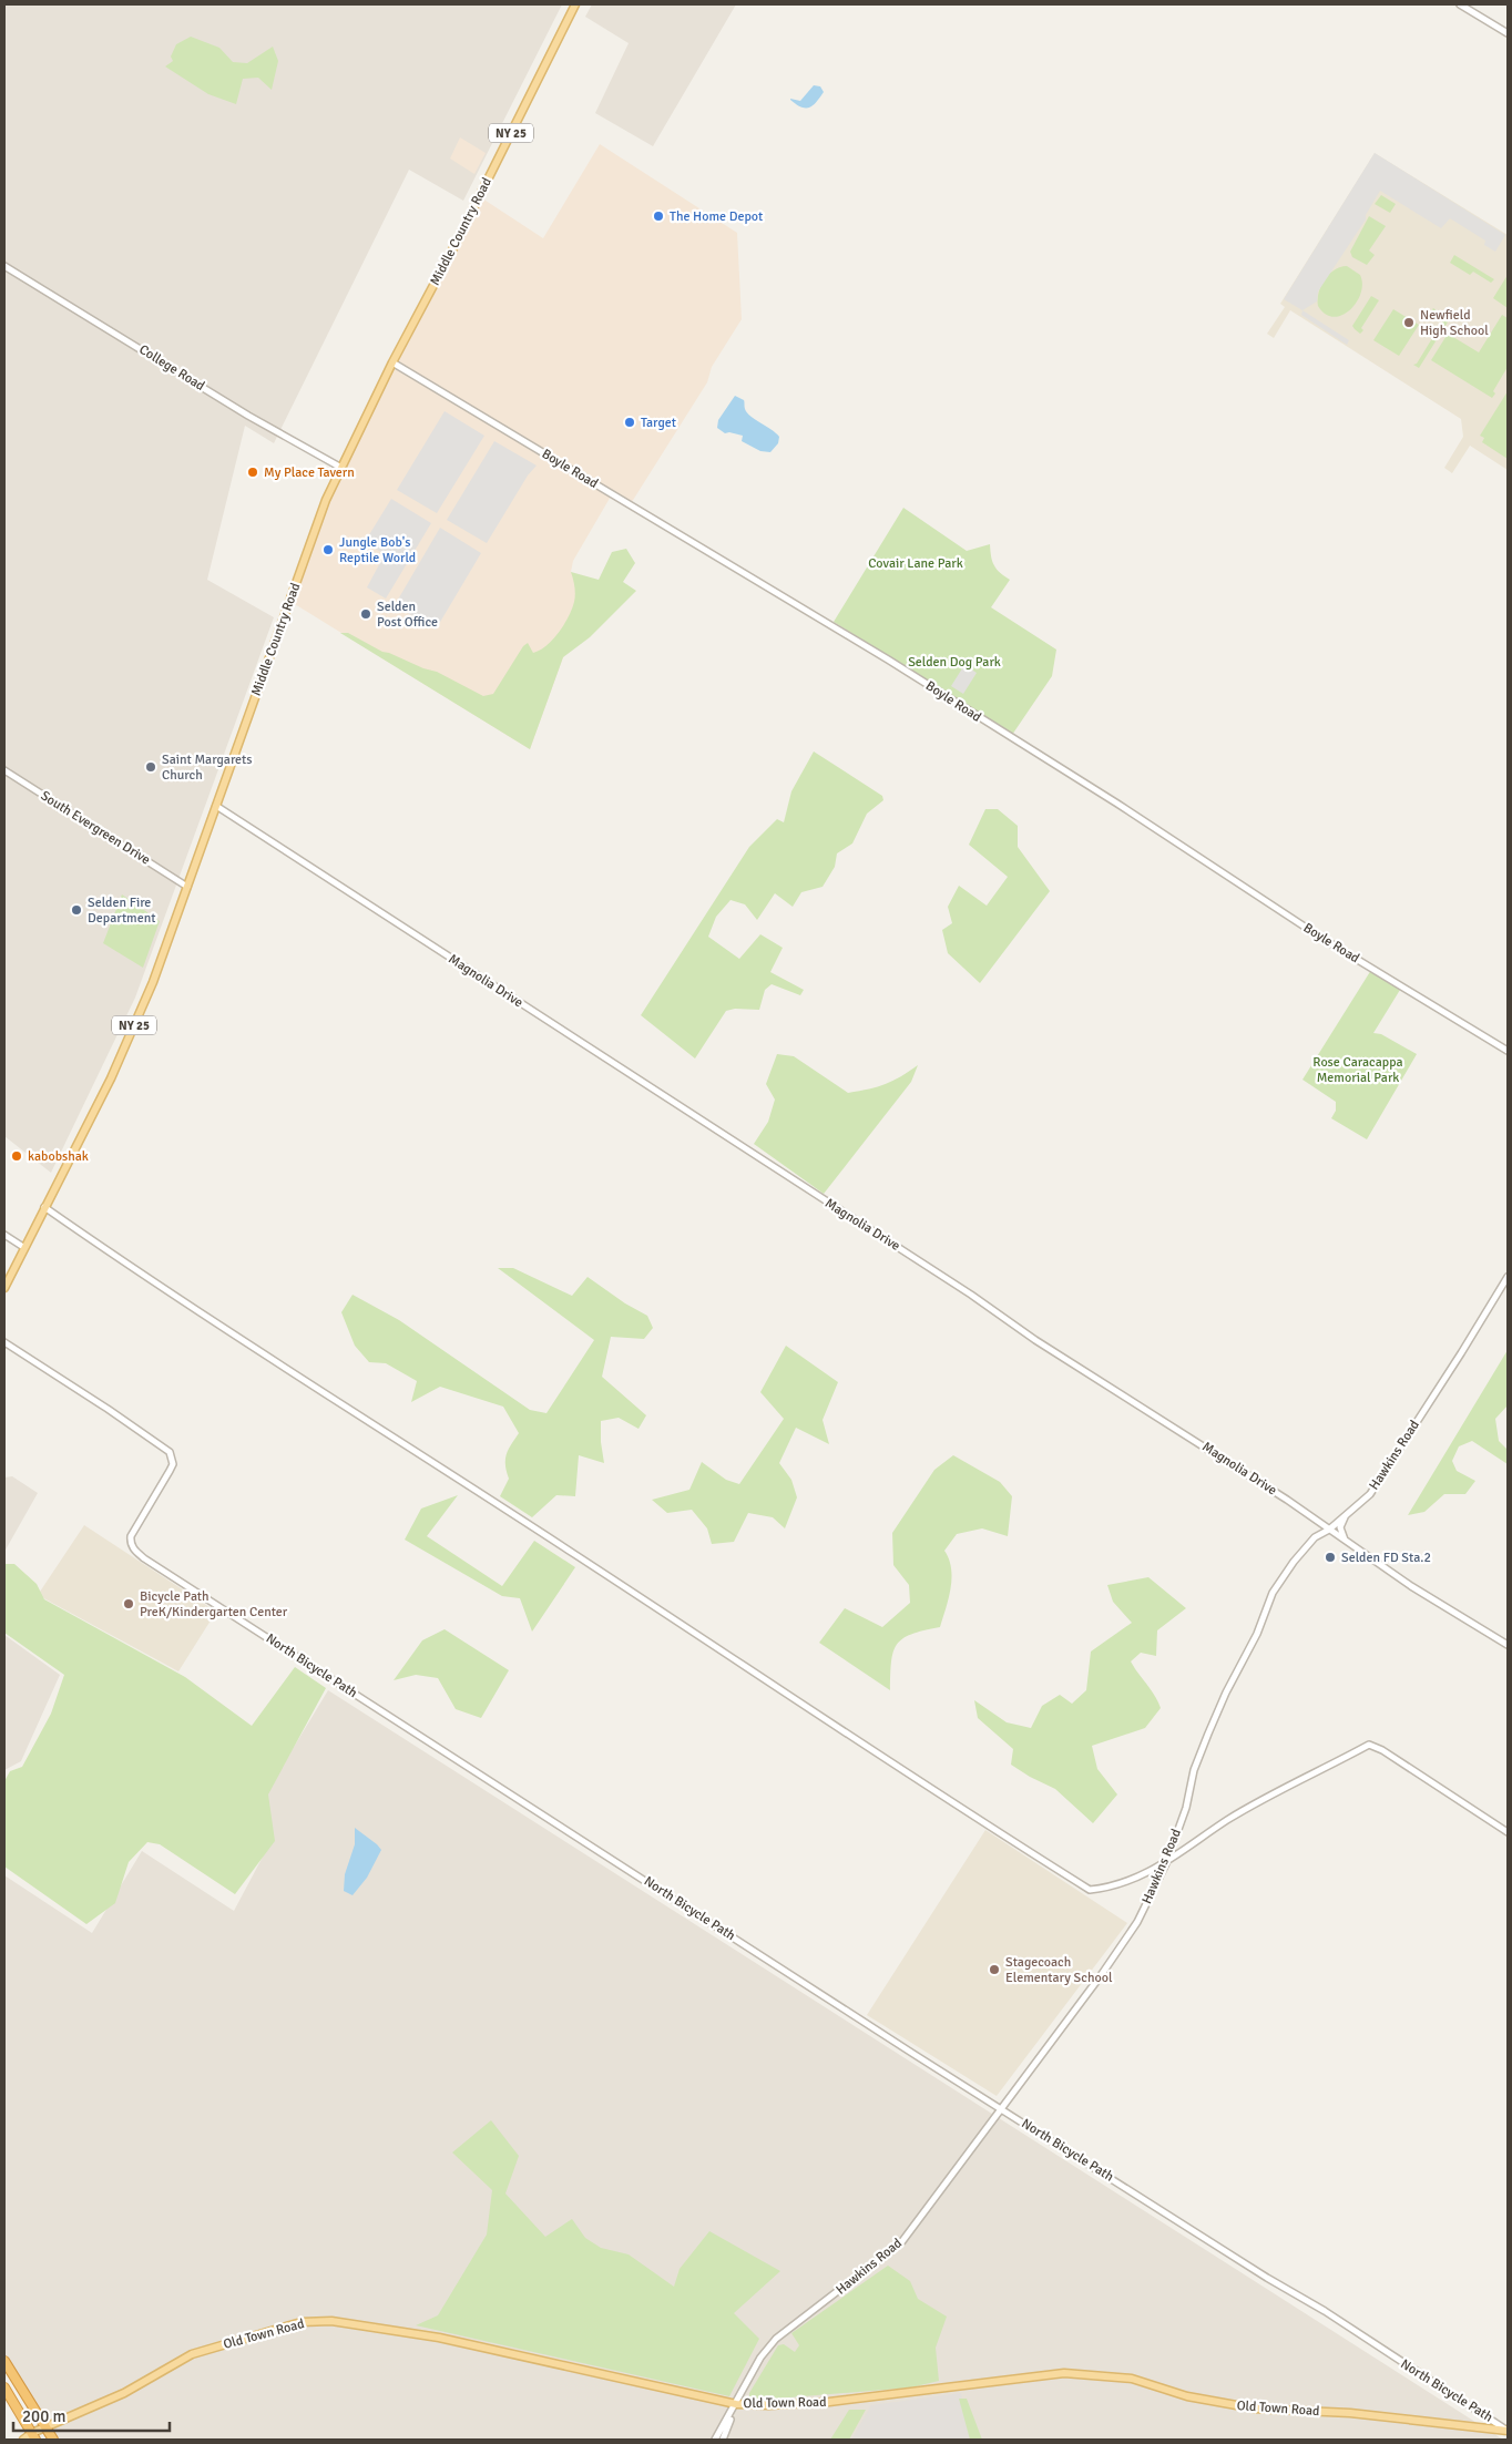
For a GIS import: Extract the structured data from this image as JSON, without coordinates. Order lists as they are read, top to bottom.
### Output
{
  "streets": {
    "main road": ["NY 25", "Middle Country Road", "Old Town Road"],
    "street": [
      "College Road",
      "Boyle Road",
      "South Evergreen Drive",
      "Magnolia Drive",
      "Hawkins Road",
      "North Bicycle Path"
    ]
  },
  "crossings": [
    ["Middle Country Road", "College Road"],
    ["Middle Country Road", "Boyle Road"],
    ["Middle Country Road", "South Evergreen Drive"],
    ["Middle Country Road", "Magnolia Drive"],
    ["Magnolia Drive", "Hawkins Road"],
    ["Hawkins Road", "North Bicycle Path"],
    ["Hawkins Road", "Old Town Road"],
    ["North Bicycle Path", "Old Town Road"]
  ],
  "parks": ["Covair Lane Park", "Selden Dog Park", "Rose Caracappa Memorial Park"],
  "places": [
    "The Home Depot",
    "Newfield High School",
    "Target",
    "My Place Tavern",
    "Jungle Bob's Reptile World",
    "Selden Post Office",
    "Saint Margarets Church",
    "Selden Fire Department",
    "kabobshak",
    "Selden FD Sta.2",
    "Bicycle Path PreK/Kindergarten Center",
    "Stagecoach Elementary School"
  ],
  "scale_bar": "200 m"
}
